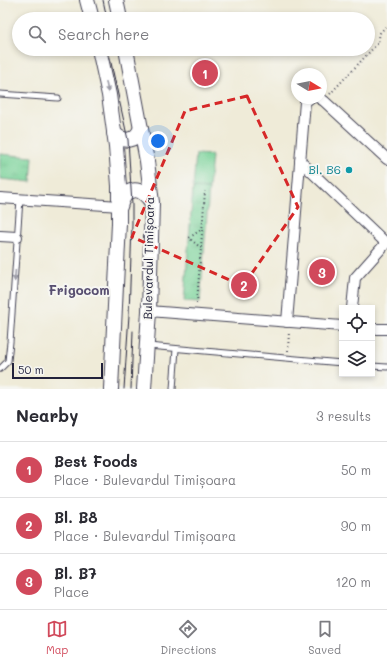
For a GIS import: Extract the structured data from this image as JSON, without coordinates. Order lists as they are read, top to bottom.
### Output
{
  "streets": {
    "main road": ["Bulevardul Timișoara"]
  },
  "districts": ["Frigocom"],
  "places": ["Bl. B6"],
  "scale_bar": "50 m",
  "north": "right",
  "page": {
    "search": "Search here",
    "pins": ["1", "3", "2"],
    "scale": "50 m",
    "heading": ["Nearby", "3 results"],
    "list": [
      {
        "mark": "1",
        "name": "Best Foods",
        "note": "Place · Bulevardul Timișoara",
        "value": "50 m"
      },
      {
        "mark": "2",
        "name": "Bl. B8",
        "note": "Place · Bulevardul Timișoara",
        "value": "90 m"
      },
      {
        "mark": "3",
        "name": "Bl. B7",
        "note": "Place",
        "value": "120 m"
      }
    ],
    "nav": ["Map", "Directions", "Saved"]
  }
}
